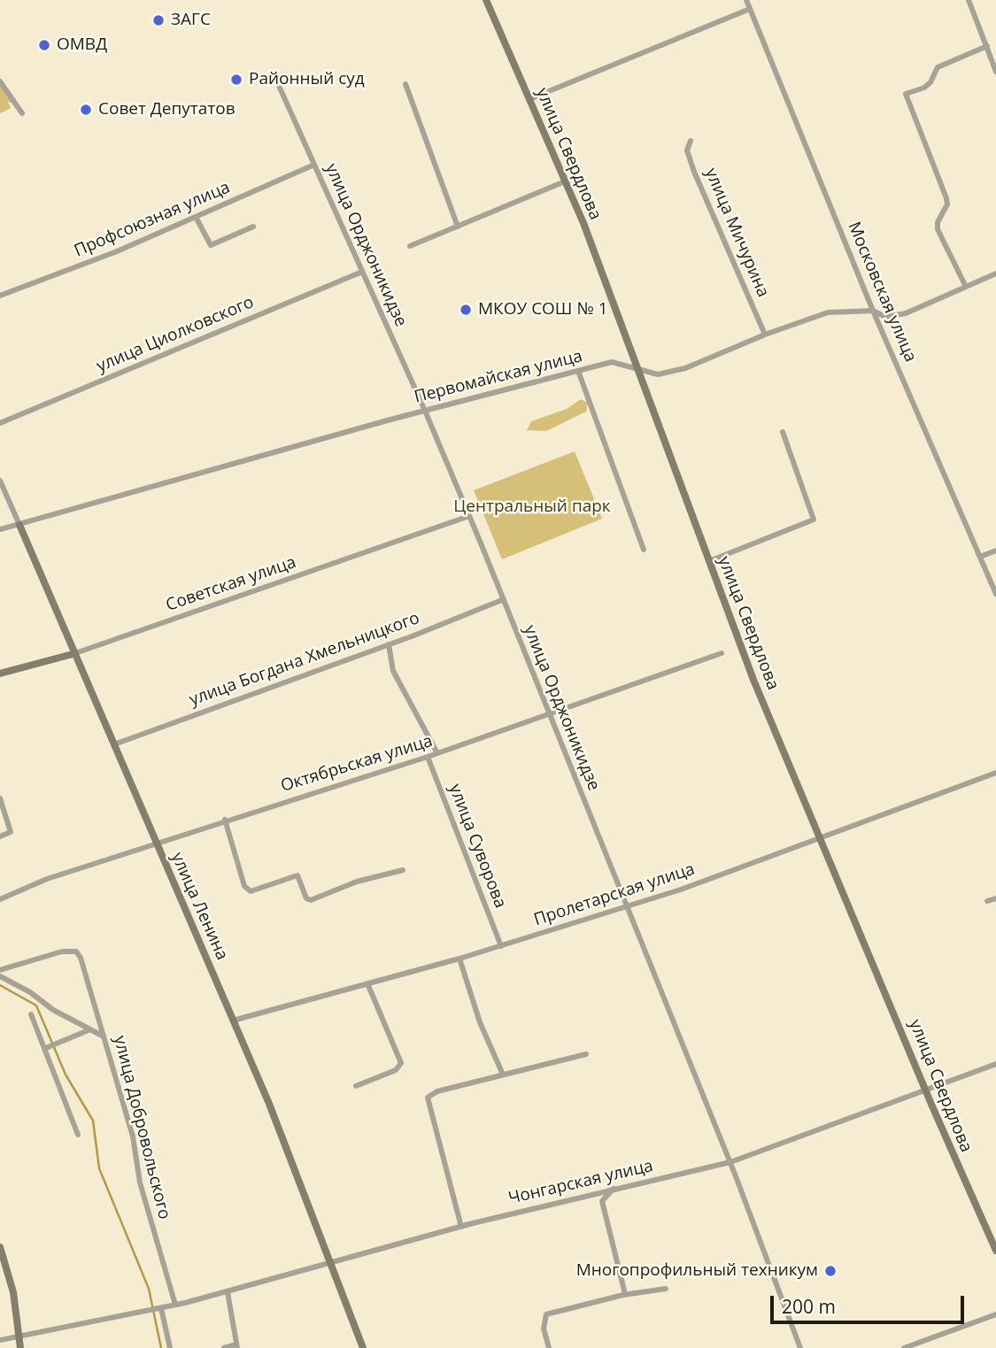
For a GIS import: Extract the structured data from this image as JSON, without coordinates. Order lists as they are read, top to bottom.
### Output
{
  "streets": {
    "street": [
      "улица Свердлова",
      "Профсоюзная улица",
      "улица Мичурина",
      "улица Орджоникидзе",
      "Московская улица",
      "улица Циолковского",
      "Первомайская улица",
      "Советская улица",
      "улица Богдана Хмельницкого",
      "Октябрьская улица",
      "улица Суворова",
      "Пролетарская улица",
      "улица Ленина",
      "улица Добровольского",
      "Чонгарская улица"
    ]
  },
  "crossings": [
    ["улица Свердлова", "Первомайская улица"],
    ["улица Свердлова", "Пролетарская улица"],
    ["улица Свердлова", "Чонгарская улица"],
    ["Профсоюзная улица", "улица Орджоникидзе"],
    ["улица Мичурина", "Первомайская улица"],
    ["улица Орджоникидзе", "улица Циолковского"],
    ["улица Орджоникидзе", "Первомайская улица"],
    ["улица Орджоникидзе", "Советская улица"],
    ["улица Орджоникидзе", "улица Богдана Хмельницкого"],
    ["улица Орджоникидзе", "Октябрьская улица"],
    ["улица Орджоникидзе", "Пролетарская улица"],
    ["улица Орджоникидзе", "Чонгарская улица"],
    ["Московская улица", "Первомайская улица"],
    ["Первомайская улица", "улица Ленина"],
    ["Советская улица", "улица Ленина"],
    ["улица Богдана Хмельницкого", "улица Ленина"],
    ["Октябрьская улица", "улица Суворова"],
    ["Октябрьская улица", "улица Ленина"],
    ["улица Суворова", "Пролетарская улица"],
    ["Пролетарская улица", "улица Ленина"],
    ["улица Ленина", "Чонгарская улица"],
    ["улица Добровольского", "Чонгарская улица"]
  ],
  "parks": ["Центральный парк"],
  "places": [
    "ЗАГС",
    "ОМВД",
    "Районный суд",
    "Совет Депутатов",
    "МКОУ СОШ № 1",
    "Многопрофильный техникум"
  ],
  "scale_bar": "200 m"
}
